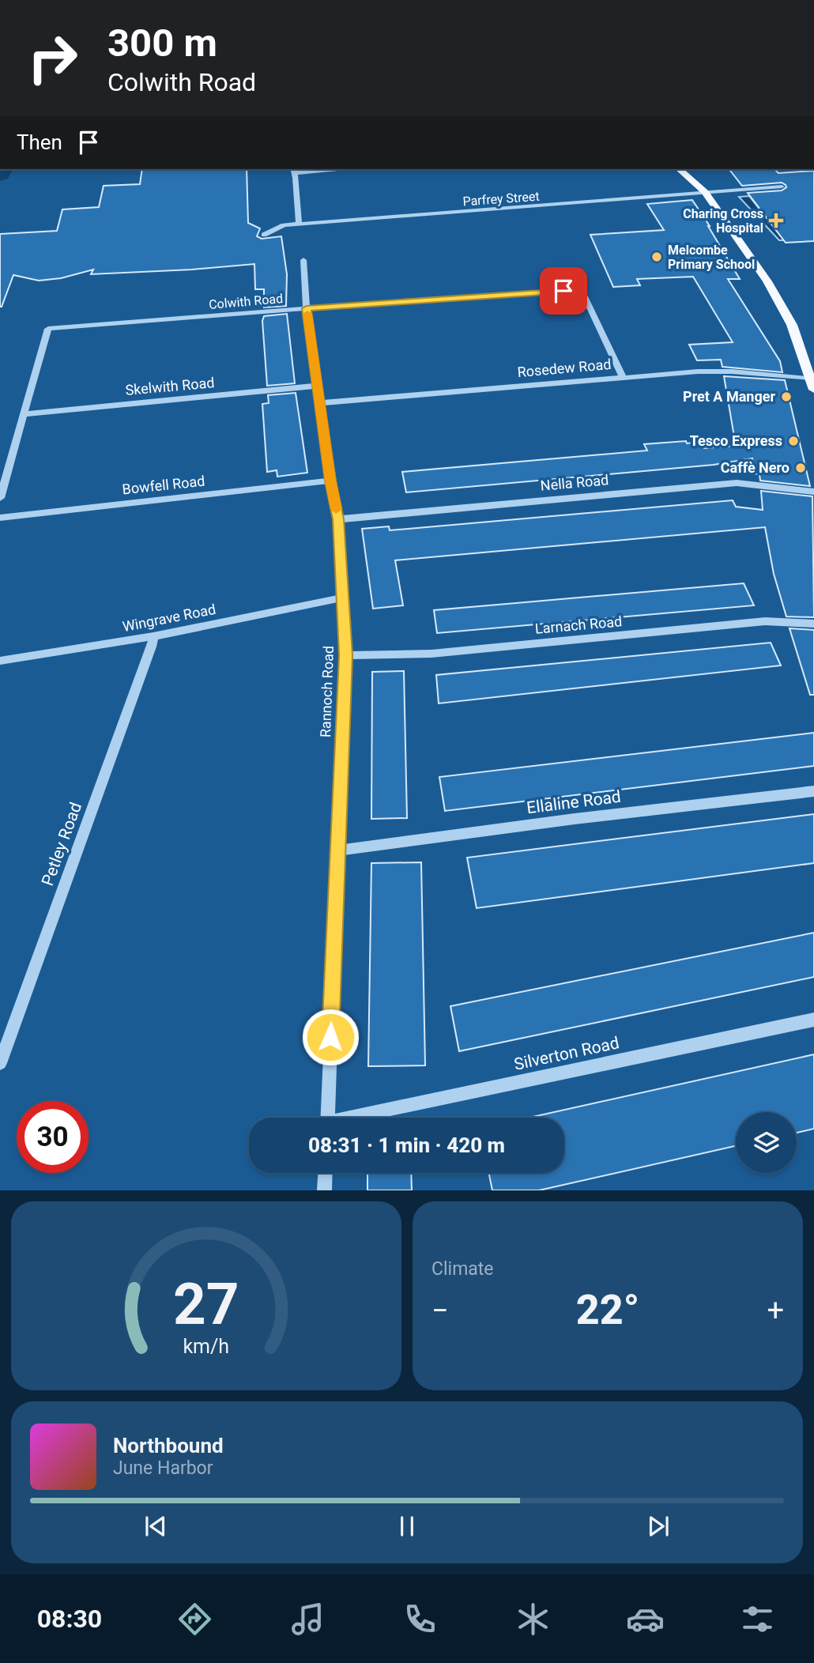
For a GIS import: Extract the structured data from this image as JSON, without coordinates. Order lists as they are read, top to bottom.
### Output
{
  "streets": {
    "street": [
      "Parfrey Street",
      "Colwith Road",
      "Rosedew Road",
      "Skelwith Road",
      "Nella Road",
      "Bowfell Road",
      "Wingrave Road",
      "Larnach Road",
      "Rannoch Road",
      "Ellaline Road",
      "Petley Road",
      "Silverton Road"
    ]
  },
  "crossings": [
    ["Colwith Road", "Rosedew Road"],
    ["Colwith Road", "Skelwith Road"],
    ["Colwith Road", "Rannoch Road"],
    ["Rosedew Road", "Rannoch Road"],
    ["Skelwith Road", "Rannoch Road"],
    ["Nella Road", "Rannoch Road"],
    ["Bowfell Road", "Rannoch Road"],
    ["Wingrave Road", "Rannoch Road"],
    ["Wingrave Road", "Petley Road"],
    ["Larnach Road", "Rannoch Road"],
    ["Rannoch Road", "Ellaline Road"]
  ],
  "places": {
    "health": ["Charing Cross Hospital"],
    "other": [
      "Melcombe Primary School",
      "Pret A Manger",
      "Tesco Express",
      "Caffè Nero"
    ]
  },
  "page": {
    "turn": ["300 m", "Colwith Road"],
    "then": "Then",
    "limit": "30",
    "trip": "08:31 · 1 min · 420 m",
    "tile": "Climate",
    "heat": ["−", "22°", "+"],
    "song": ["Northbound", "June Harbor"],
    "tabs": "08:30",
    "gauge": ["27", "km/h"]
  }
}
